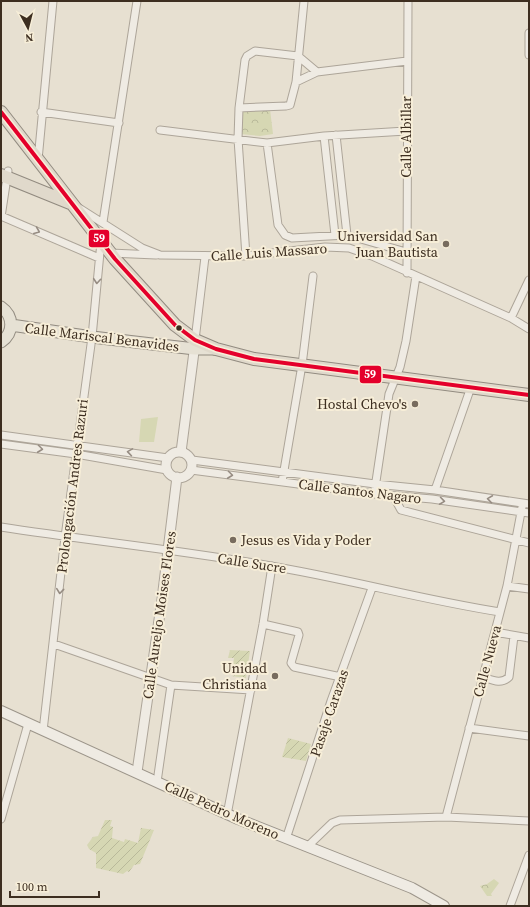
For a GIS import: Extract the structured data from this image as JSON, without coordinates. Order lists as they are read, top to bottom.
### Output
{
  "streets": {
    "main road": ["Calle Mariscal Benavides", "Calle Pedro Moreno"],
    "street": [
      "Calle Albillar",
      "Calle Luis Massaro",
      "Prolongación Andres Razuri",
      "Calle Santos Nagaro",
      "Calle Sucre",
      "Calle Aureljo Moises Flores",
      "Calle Nueva",
      "Pasaje Carazas"
    ]
  },
  "crossings": [
    ["Calle Albillar", "Calle Luis Massaro"],
    ["Calle Luis Massaro", "Prolongación Andres Razuri"],
    ["Calle Mariscal Benavides", "Prolongación Andres Razuri"],
    ["Prolongación Andres Razuri", "Calle Sucre"],
    ["Prolongación Andres Razuri", "Calle Pedro Moreno"],
    ["Calle Santos Nagaro", "Calle Aureljo Moises Flores"],
    ["Calle Santos Nagaro", "Calle Nueva"],
    ["Calle Sucre", "Calle Aureljo Moises Flores"],
    ["Calle Sucre", "Calle Nueva"],
    ["Calle Sucre", "Pasaje Carazas"],
    ["Calle Aureljo Moises Flores", "Calle Pedro Moreno"],
    ["Pasaje Carazas", "Calle Pedro Moreno"]
  ],
  "one_way": ["Prolongación Andres Razuri"],
  "places": [
    "Universidad San Juan Bautista",
    "Hostal Chevo's",
    "Jesus es Vida y Poder",
    "Unidad Christiana"
  ],
  "lines": ["transit line 59"],
  "scale_bar": "100 m",
  "north": "bottom"
}
